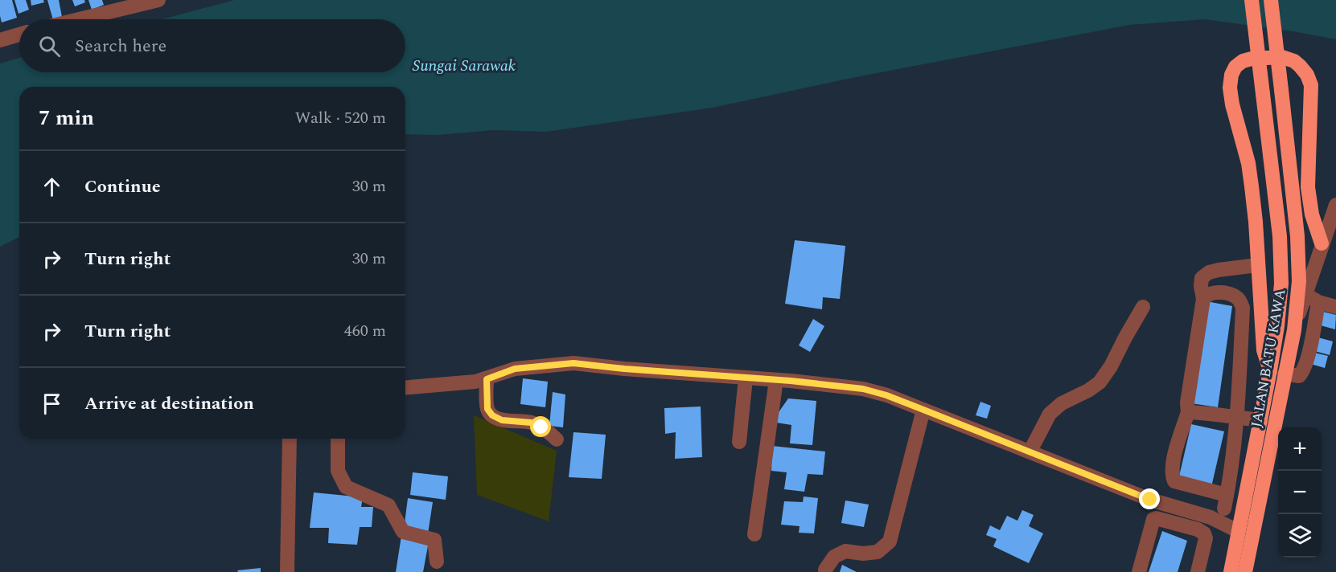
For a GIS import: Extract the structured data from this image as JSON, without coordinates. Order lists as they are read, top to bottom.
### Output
{
  "streets": {
    "highway": ["JALAN BATU KAWA"]
  },
  "water": ["Sungai Sarawak"],
  "page": {
    "search": "Search here",
    "heading": ["7 min", "Walk · 520 m"],
    "list": [
      ["Continue", "30 m"],
      ["Turn right", "30 m"],
      ["Turn right", "460 m"],
      "Arrive at destination"
    ],
    "map_buttons": ["+", "−"]
  }
}
